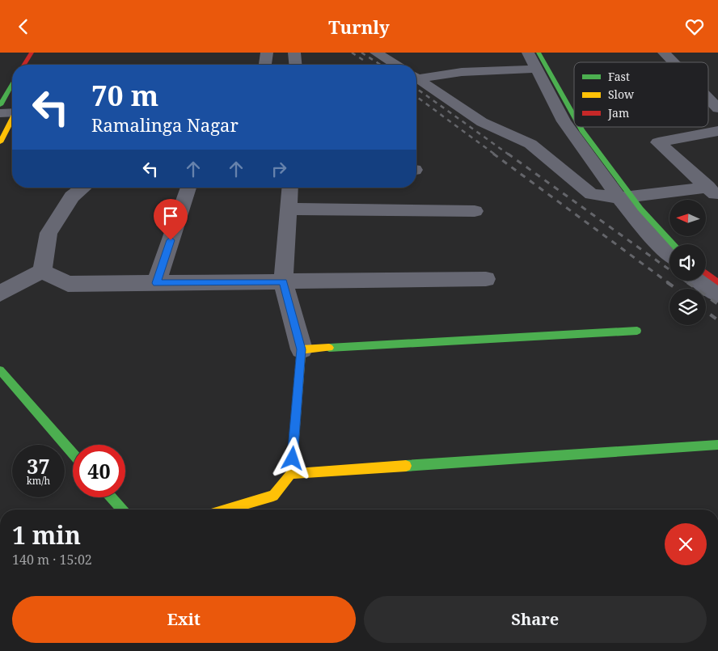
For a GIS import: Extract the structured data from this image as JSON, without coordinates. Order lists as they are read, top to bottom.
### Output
{
  "legend": ["Fast", "Slow", "Jam"],
  "north": "left",
  "page": {
    "header": "Turnly",
    "turn": ["70 m", "Ramalinga Nagar"],
    "speed": "37 km/h",
    "limit": "40",
    "heading": ["1 min", "140 m · 15:02"],
    "buttons": ["Exit", "Share"]
  }
}
